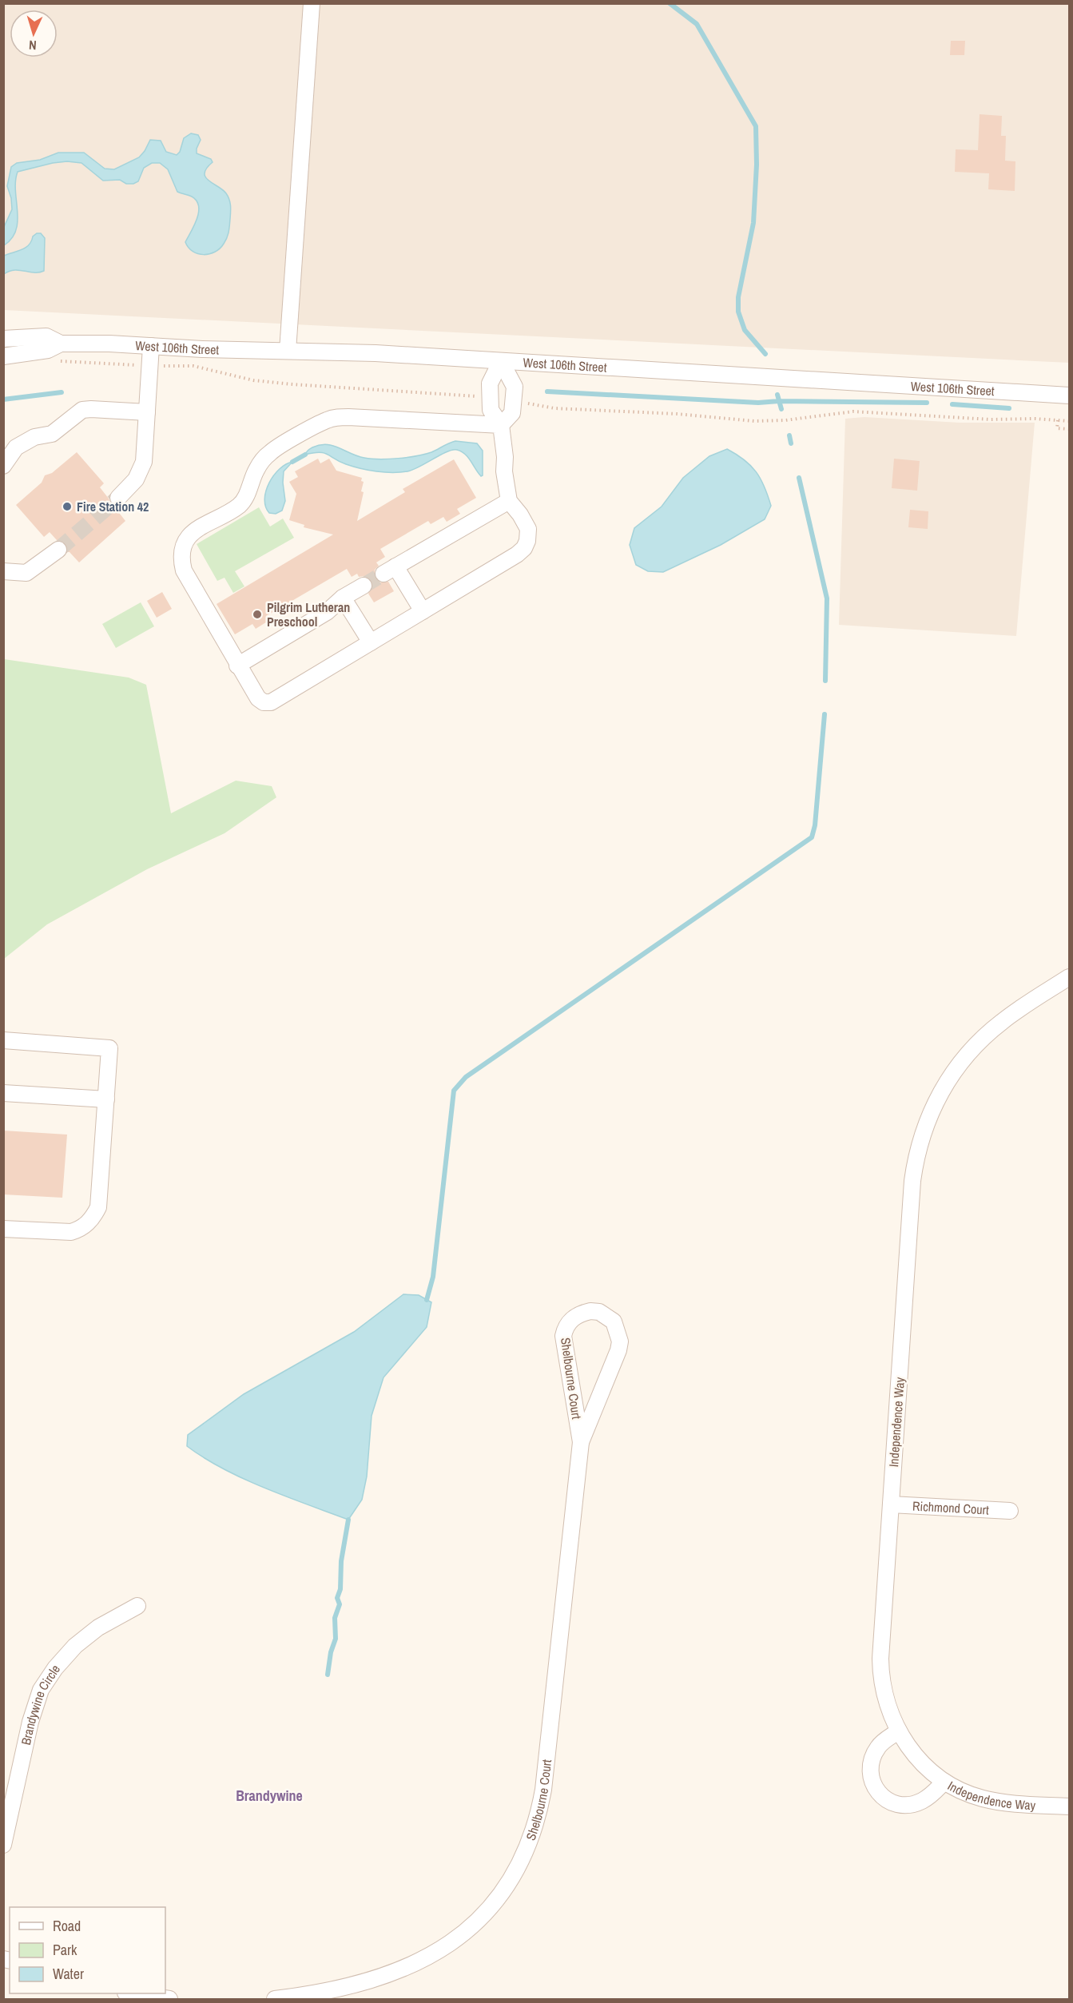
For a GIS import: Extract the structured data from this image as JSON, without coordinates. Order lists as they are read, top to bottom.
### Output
{
  "streets": {
    "street": [
      "West 106th Street",
      "Shelbourne Court",
      "Independence Way",
      "Richmond Court",
      "Brandywine Circle"
    ]
  },
  "crossings": [
    ["Independence Way", "Richmond Court"]
  ],
  "districts": ["Brandywine"],
  "places": ["Fire Station 42", "Pilgrim Lutheran Preschool"],
  "legend": ["Road", "Park", "Water"],
  "north": "bottom"
}
